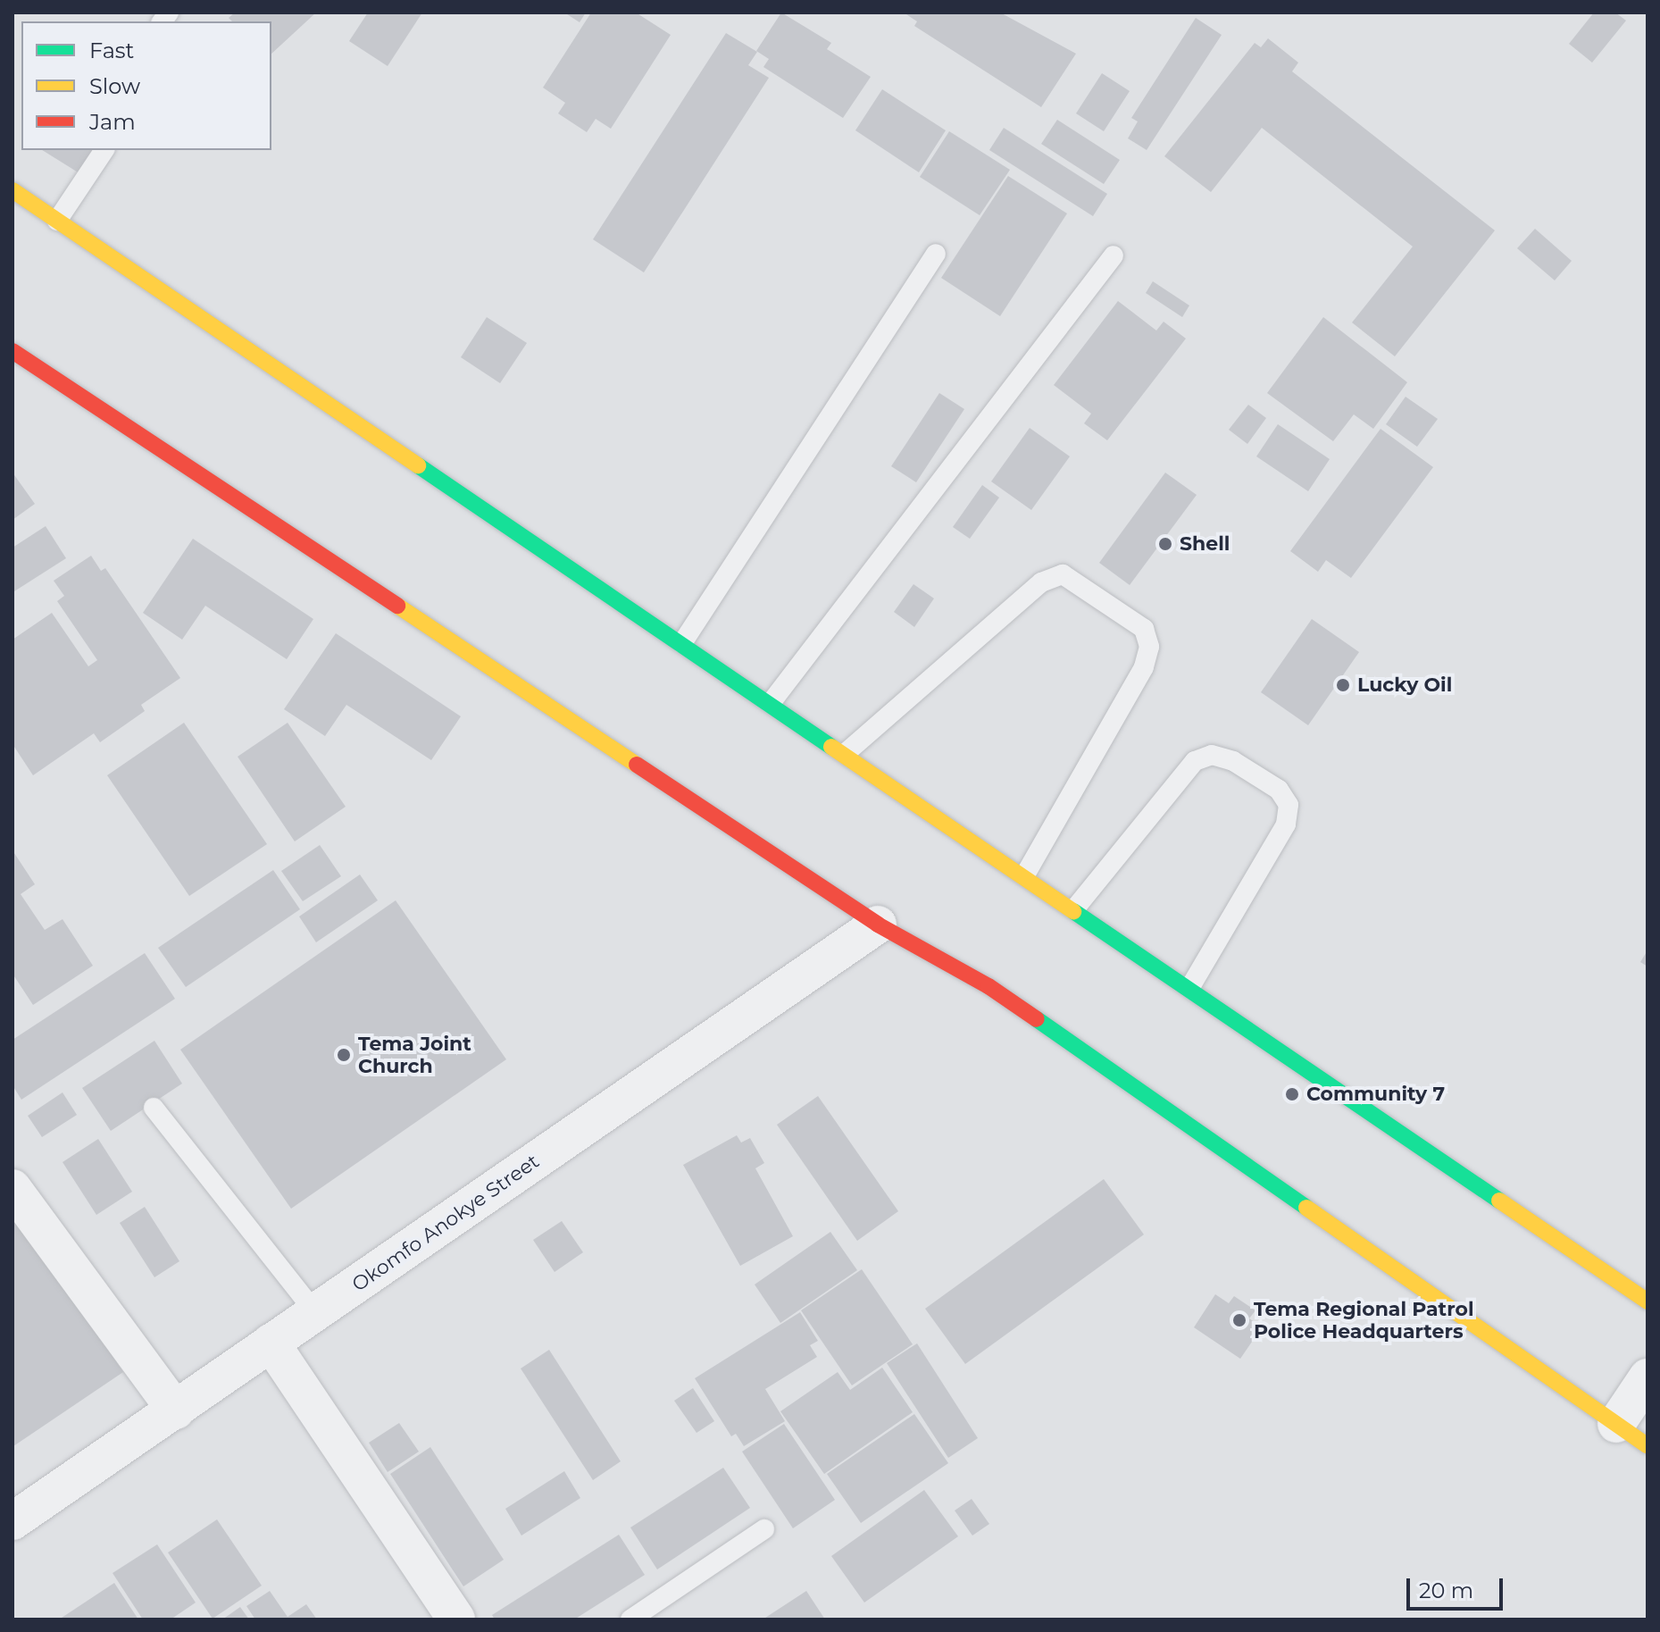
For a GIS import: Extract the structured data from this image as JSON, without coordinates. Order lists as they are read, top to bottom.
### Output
{
  "streets": {
    "street": ["Okomfo Anokye Street"]
  },
  "places": [
    "Shell",
    "Lucky Oil",
    "Tema Joint Church",
    "Community 7",
    "Tema Regional Patrol Police Headquarters"
  ],
  "legend": ["Fast", "Slow", "Jam"],
  "scale_bar": "20 m"
}
